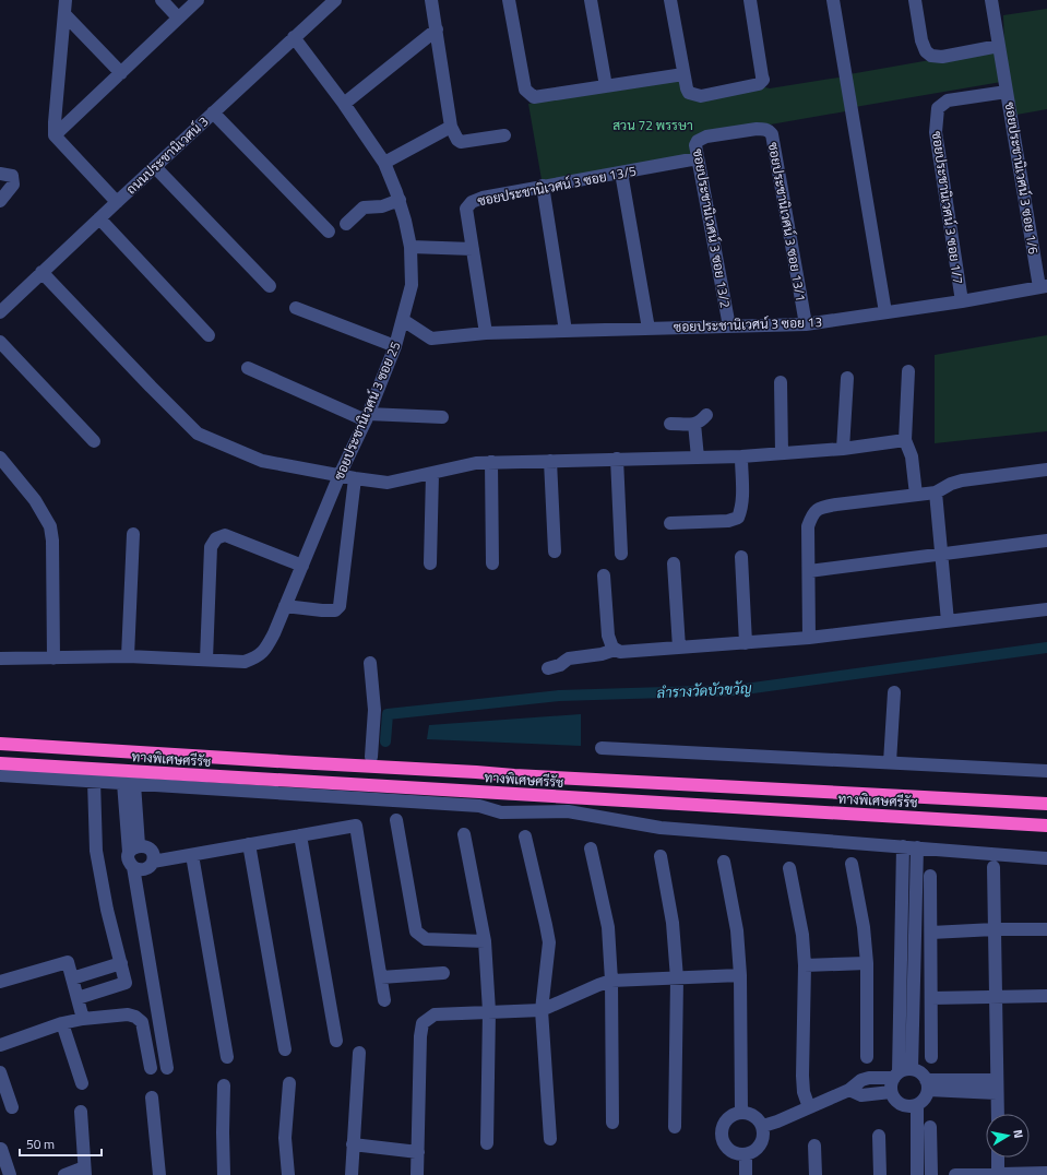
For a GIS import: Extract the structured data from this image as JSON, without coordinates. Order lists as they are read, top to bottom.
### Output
{
  "streets": {
    "highway": ["ทางพิเศษศรีรัช"],
    "street": [
      "ถนนประชานิเวศน์ 3",
      "ซอยประชานิเวศน์ 3 ซอย 1/6",
      "ซอยประชานิเวศน์ 3 ซอย 13/5",
      "ซอยประชานิเวศน์ 3 ซอย 1/7",
      "ซอยประชานิเวศน์ 3 ซอย 13/1",
      "ซอยประชานิเวศน์ 3 ซอย 13/2",
      "ซอยประชานิเวศน์ 3 ซอย 13",
      "ซอยประชานิเวศน์ 3 ซอย 25"
    ]
  },
  "crossings": [
    ["ถนนประชานิเวศน์ 3", "ซอยประชานิเวศน์ 3 ซอย 25"],
    ["ซอยประชานิเวศน์ 3 ซอย 1/6", "ซอยประชานิเวศน์ 3 ซอย 1/7"],
    ["ซอยประชานิเวศน์ 3 ซอย 1/6", "ซอยประชานิเวศน์ 3 ซอย 13"],
    ["ซอยประชานิเวศน์ 3 ซอย 13/5", "ซอยประชานิเวศน์ 3 ซอย 13/2"],
    ["ซอยประชานิเวศน์ 3 ซอย 13/5", "ซอยประชานิเวศน์ 3 ซอย 13"],
    ["ซอยประชานิเวศน์ 3 ซอย 1/7", "ซอยประชานิเวศน์ 3 ซอย 13"],
    ["ซอยประชานิเวศน์ 3 ซอย 13/1", "ซอยประชานิเวศน์ 3 ซอย 13/2"],
    ["ซอยประชานิเวศน์ 3 ซอย 13/1", "ซอยประชานิเวศน์ 3 ซอย 13"],
    ["ซอยประชานิเวศน์ 3 ซอย 13/2", "ซอยประชานิเวศน์ 3 ซอย 13"],
    ["ซอยประชานิเวศน์ 3 ซอย 13", "ซอยประชานิเวศน์ 3 ซอย 25"]
  ],
  "water": ["ลำรางวัดบัวขวัญ"],
  "parks": ["สวน 72 พรรษา"],
  "scale_bar": "50 m",
  "north": "right"
}
